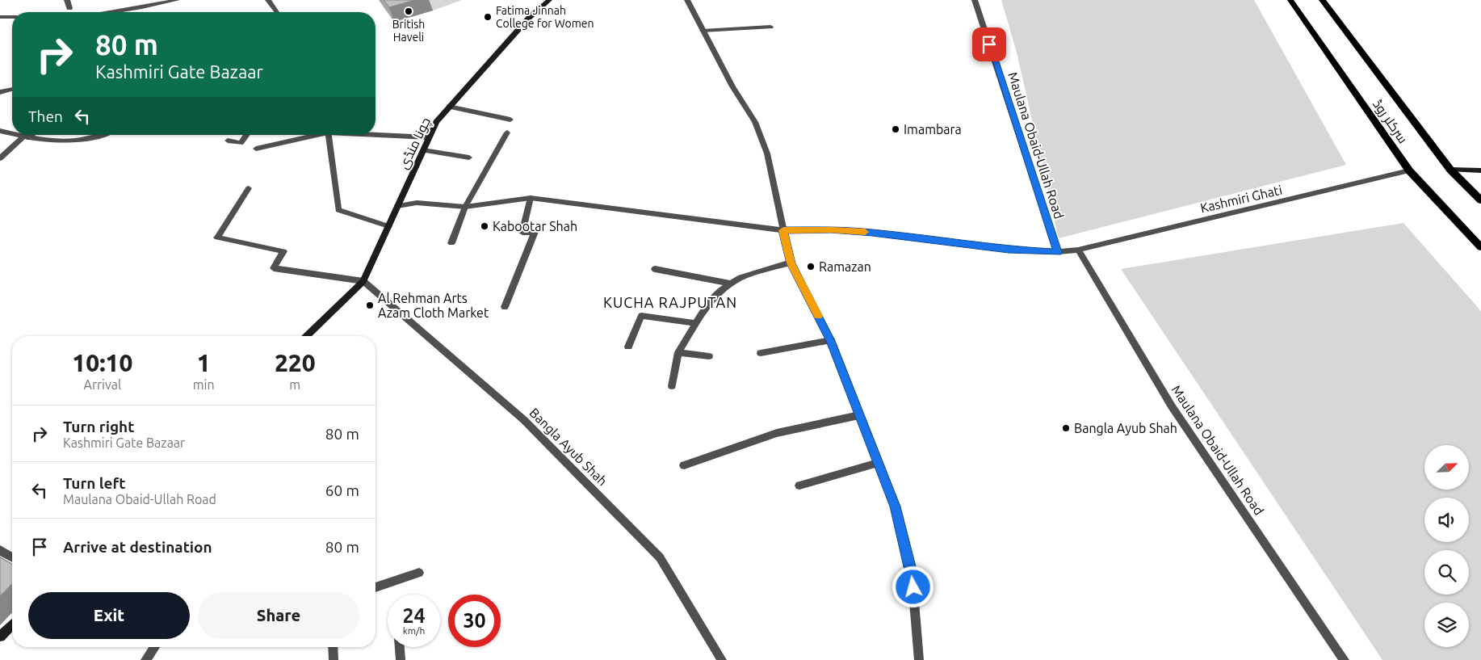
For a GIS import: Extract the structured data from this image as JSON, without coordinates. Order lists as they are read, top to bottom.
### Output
{
  "streets": {
    "main road": ["سرکلر روڈ"],
    "street": [
      "چونا منڈی",
      "Maulana Obaid-Ullah Road",
      "Kashmiri Ghati",
      "Bangla Ayub Shah"
    ]
  },
  "crossings": [
    ["سرکلر روڈ", "Kashmiri Ghati"],
    ["چونا منڈی", "Kashmiri Ghati"],
    ["چونا منڈی", "Bangla Ayub Shah"],
    ["Maulana Obaid-Ullah Road", "Kashmiri Ghati"]
  ],
  "districts": ["KUCHA RAJPUTAN"],
  "places": [
    "British Haveli",
    "Fatima Jinnah College for Women",
    "Imambara",
    "Kabootar Shah",
    "Ramazan",
    "Al Rehman Arts Azam Cloth Market",
    "Bangla Ayub Shah"
  ],
  "north": "top right",
  "page": {
    "turn": ["80 m", "Kashmiri Gate Bazaar"],
    "then": "Then",
    "eta": [
      "10:10",
      "Arrival",
      "1",
      "min",
      "220",
      "m"
    ],
    "list": [
      {
        "name": "Turn right",
        "note": "Kashmiri Gate Bazaar",
        "value": "80 m"
      },
      {
        "name": "Turn left",
        "note": "Maulana Obaid-Ullah Road",
        "value": "60 m"
      },
      {
        "name": "Arrive at destination",
        "value": "80 m"
      }
    ],
    "buttons": ["Exit", "Share"],
    "speed": "24 km/h",
    "limit": "30"
  }
}
